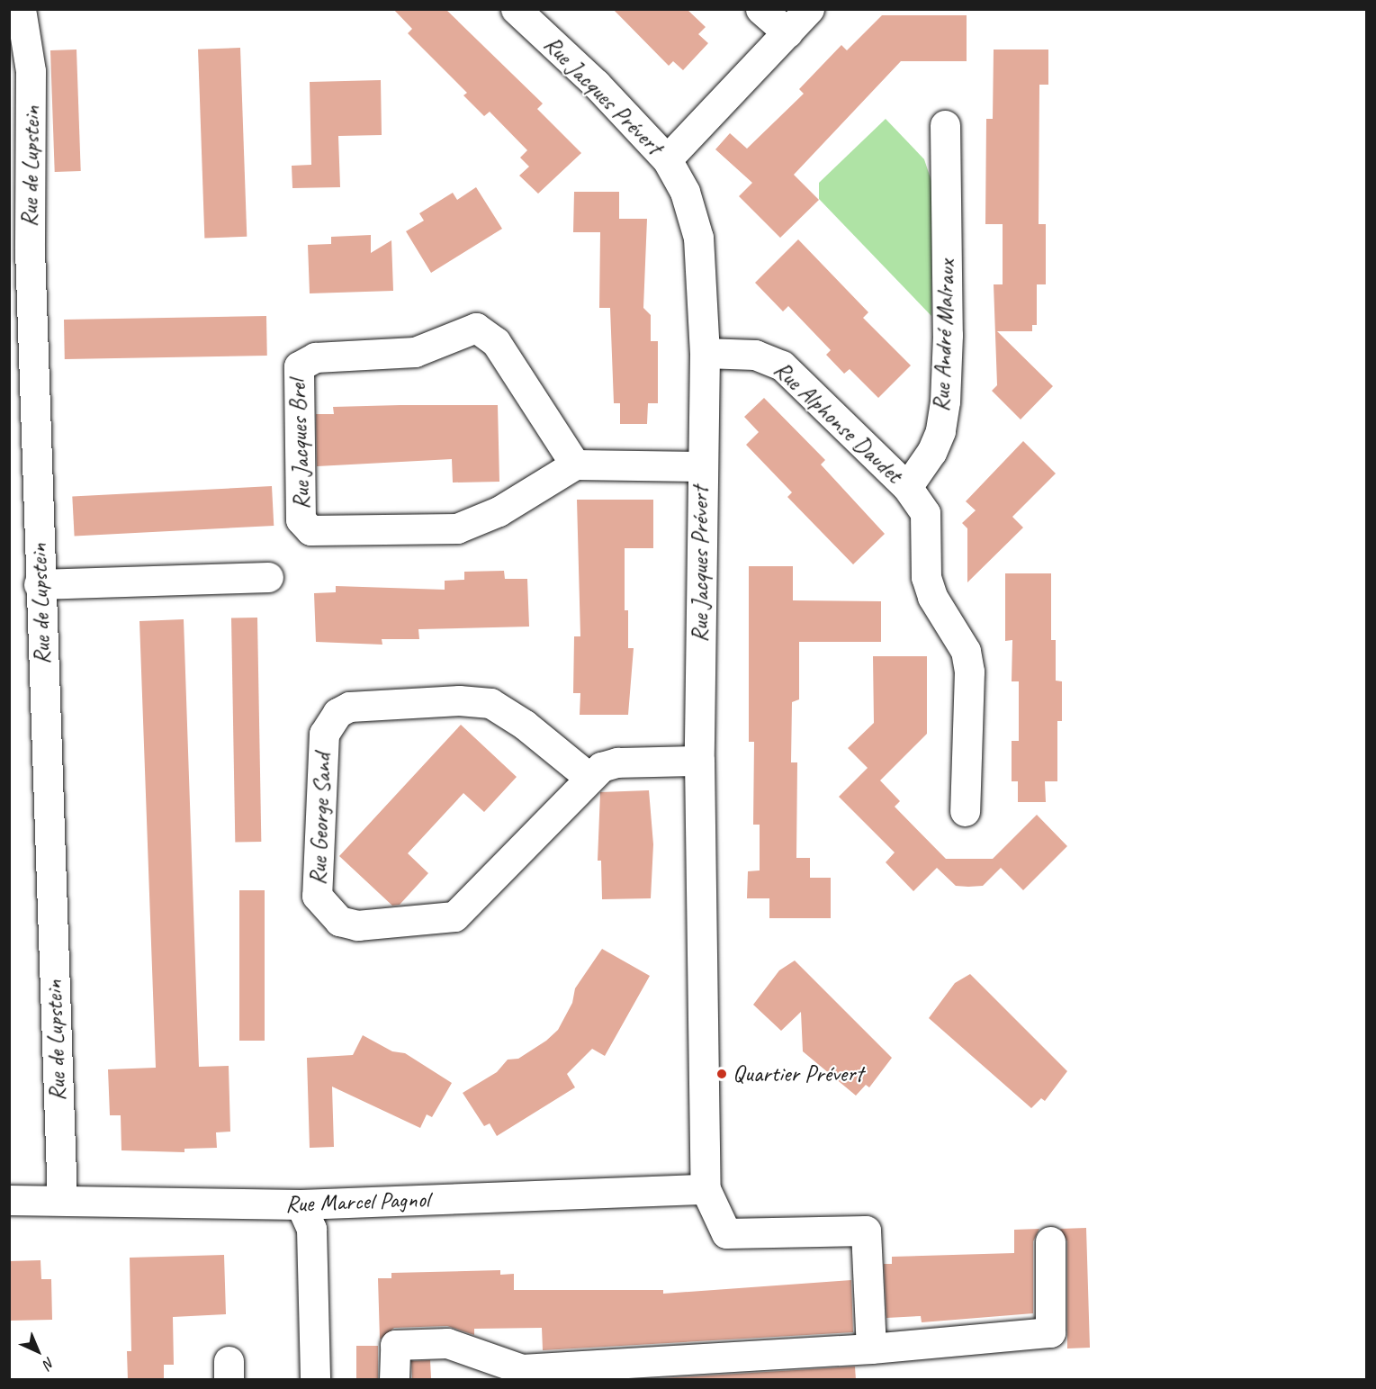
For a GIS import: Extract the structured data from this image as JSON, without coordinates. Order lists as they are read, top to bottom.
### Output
{
  "streets": {
    "street": [
      "Rue Jacques Prévert",
      "Rue de Lupstein",
      "Rue André Malraux",
      "Rue Alphonse Daudet",
      "Rue Jacques Brel",
      "Rue George Sand",
      "Rue Marcel Pagnol"
    ]
  },
  "crossings": [
    ["Rue Jacques Prévert", "Rue Alphonse Daudet"],
    ["Rue Jacques Prévert", "Rue George Sand"],
    ["Rue Jacques Prévert", "Rue Marcel Pagnol"],
    ["Rue de Lupstein", "Rue Marcel Pagnol"],
    ["Rue André Malraux", "Rue Alphonse Daudet"]
  ],
  "places": ["Quartier Prévert"],
  "north": "bottom right"
}
